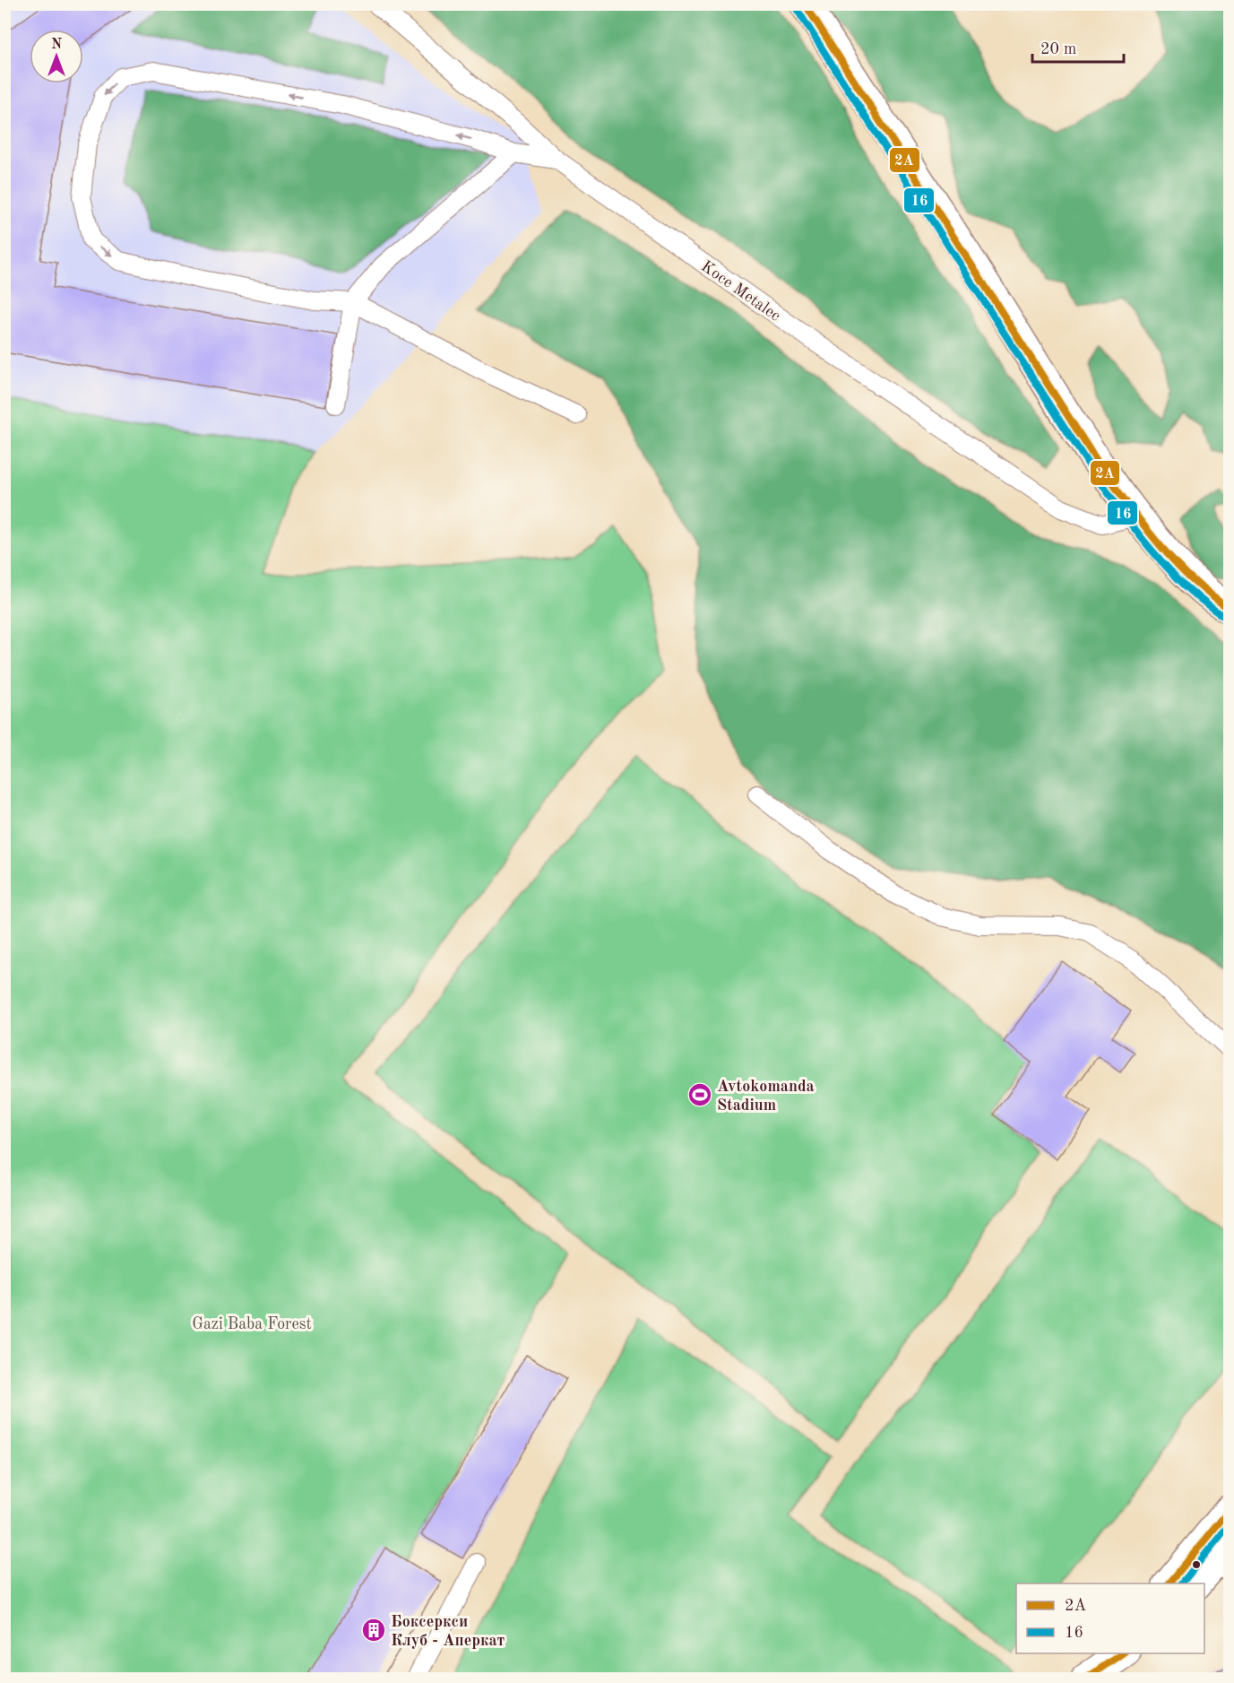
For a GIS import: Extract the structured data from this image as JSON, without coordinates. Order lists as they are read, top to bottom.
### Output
{
  "streets": {
    "lane": ["Koce Metalec"]
  },
  "parks": ["Gazi Baba Forest"],
  "places": {
    "sports": ["Avtokomanda Stadium"],
    "building": ["Боксеркси Клуб - Аперкат"]
  },
  "lines": ["transit line 2A", "transit line 16"],
  "legend": ["2A", "16"],
  "scale_bar": "20 m",
  "north": "top"
}
